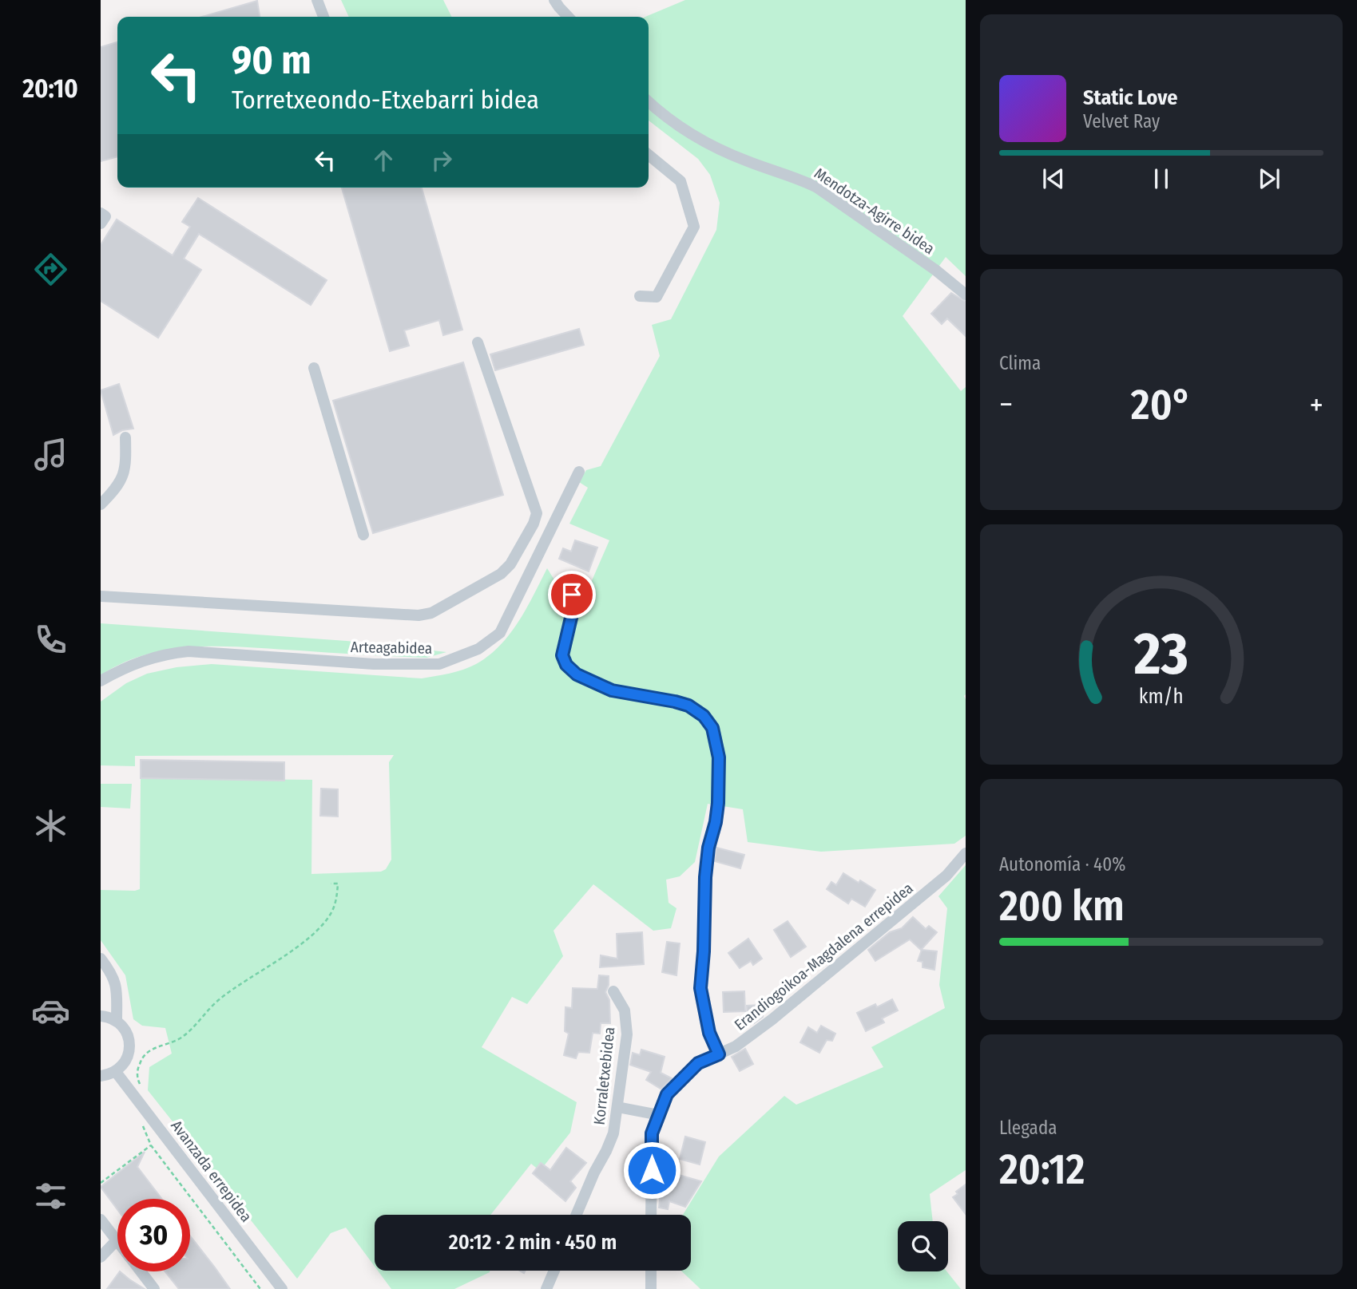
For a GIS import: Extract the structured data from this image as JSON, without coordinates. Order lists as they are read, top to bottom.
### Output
{
  "streets": {
    "street": [
      "Mendotza-Agirre bidea",
      "Arteagabidea",
      "Erandiogoikoa-Magdalena errepidea",
      "Korraletxebidea",
      "Avanzada errepidea"
    ]
  },
  "page": {
    "tabs": "20:10",
    "turn": ["90 m", "Torretxeondo-Etxebarri bidea"],
    "song": ["Static Love", "Velvet Ray"],
    "tile": [
      "Clima",
      ["Autonomía · 40%", "200 km"],
      ["Llegada", "20:12"]
    ],
    "heat": ["−", "20°", "+"],
    "limit": "30",
    "trip": "20:12 · 2 min · 450 m",
    "gauge": ["23", "km/h"]
  }
}
